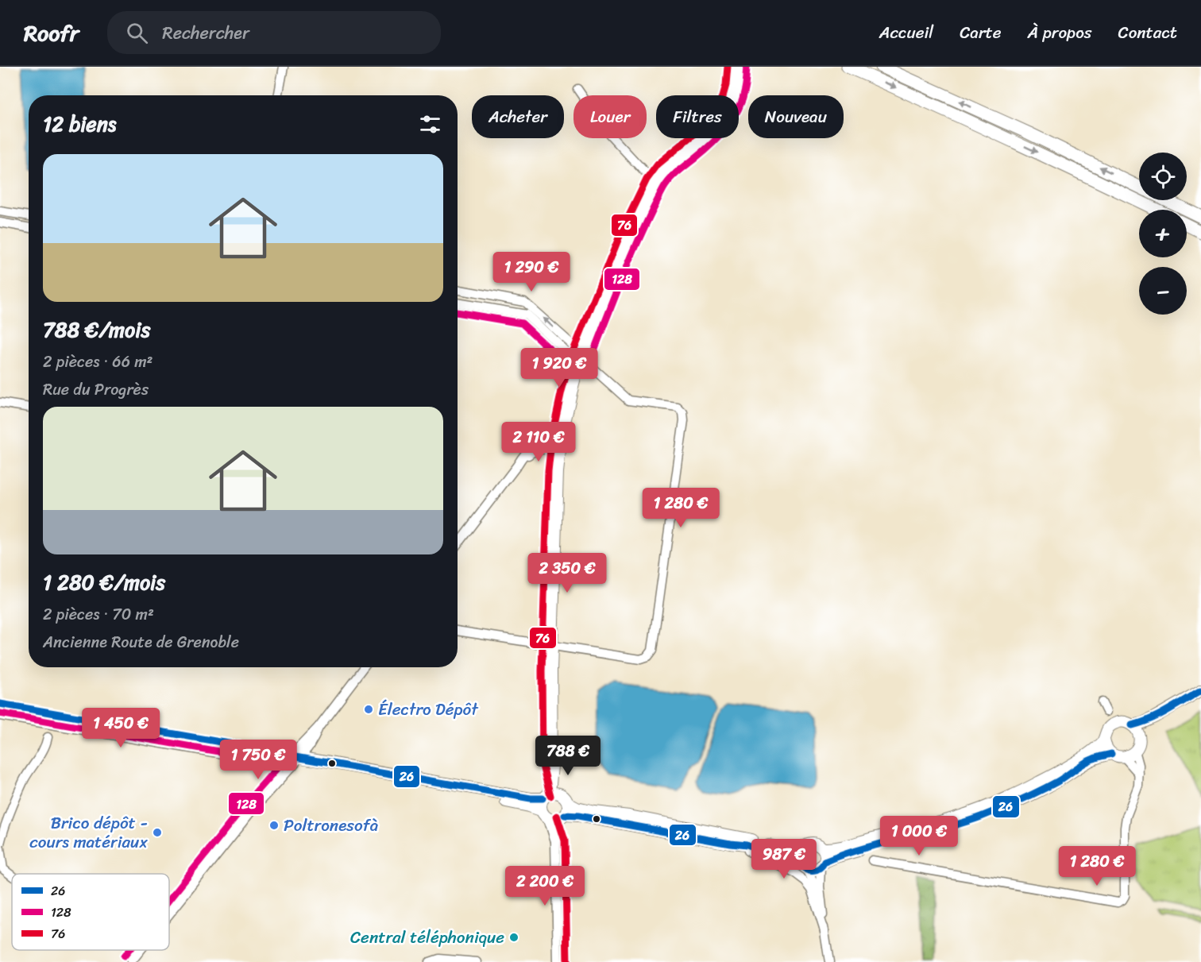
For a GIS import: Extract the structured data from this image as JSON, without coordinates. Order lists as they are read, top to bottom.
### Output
{
  "places": [
    "Électro Dépôt",
    "Poltronesofà",
    "Brico dépôt - cours matériaux",
    "Central téléphonique"
  ],
  "lines": ["transit line 76", "transit line 128", "transit line 26"],
  "legend": ["26", "128", "76"],
  "page": {
    "header": "Roofr",
    "search": "Rechercher",
    "nav": [
      "Accueil",
      "Carte",
      "À propos",
      "Contact"
    ],
    "chip": [
      "Acheter",
      "Louer",
      "Filtres",
      "Nouveau"
    ],
    "heading": "12 biens",
    "map_buttons": ["+", "−"],
    "list": [
      {
        "name": "788 €/mois",
        "note": "2 pièces · 66 m² · Rue du Progrès"
      },
      {
        "name": "1 280 €/mois",
        "note": "2 pièces · 70 m² · Ancienne Route de Grenoble"
      }
    ],
    "price": [
      "1 290 €",
      "1 920 €",
      "2 110 €",
      "1 280 €",
      "2 350 €",
      "1 450 €",
      "788 €",
      "1 750 €",
      "1 000 €",
      "987 €",
      "1 280 €",
      "2 200 €"
    ]
  }
}
